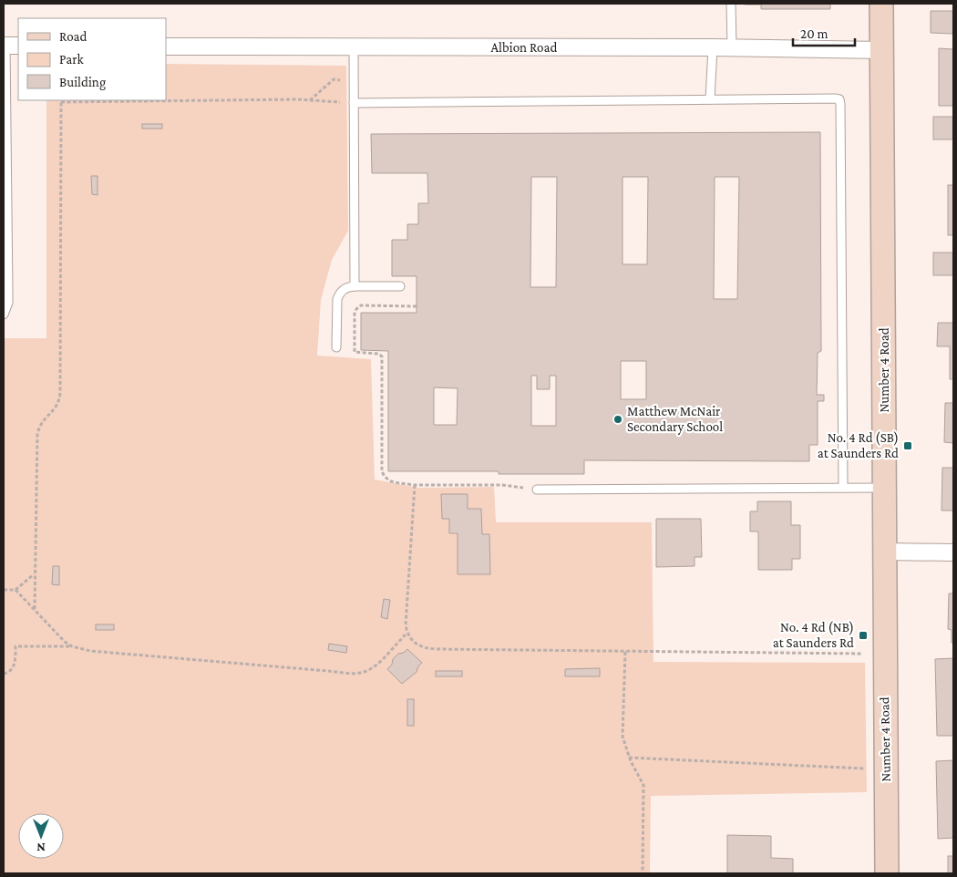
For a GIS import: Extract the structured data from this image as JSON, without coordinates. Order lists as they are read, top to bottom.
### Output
{
  "streets": {
    "main road": ["Number 4 Road"],
    "street": ["Albion Road"]
  },
  "crossings": [
    ["Albion Road", "Number 4 Road"]
  ],
  "places": {
    "other": ["Matthew McNair Secondary School"],
    "transit": ["No. 4 Rd (SB) at Saunders Rd", "No. 4 Rd (NB) at Saunders Rd"]
  },
  "legend": ["Road", "Park", "Building"],
  "scale_bar": "20 m",
  "north": "bottom"
}
